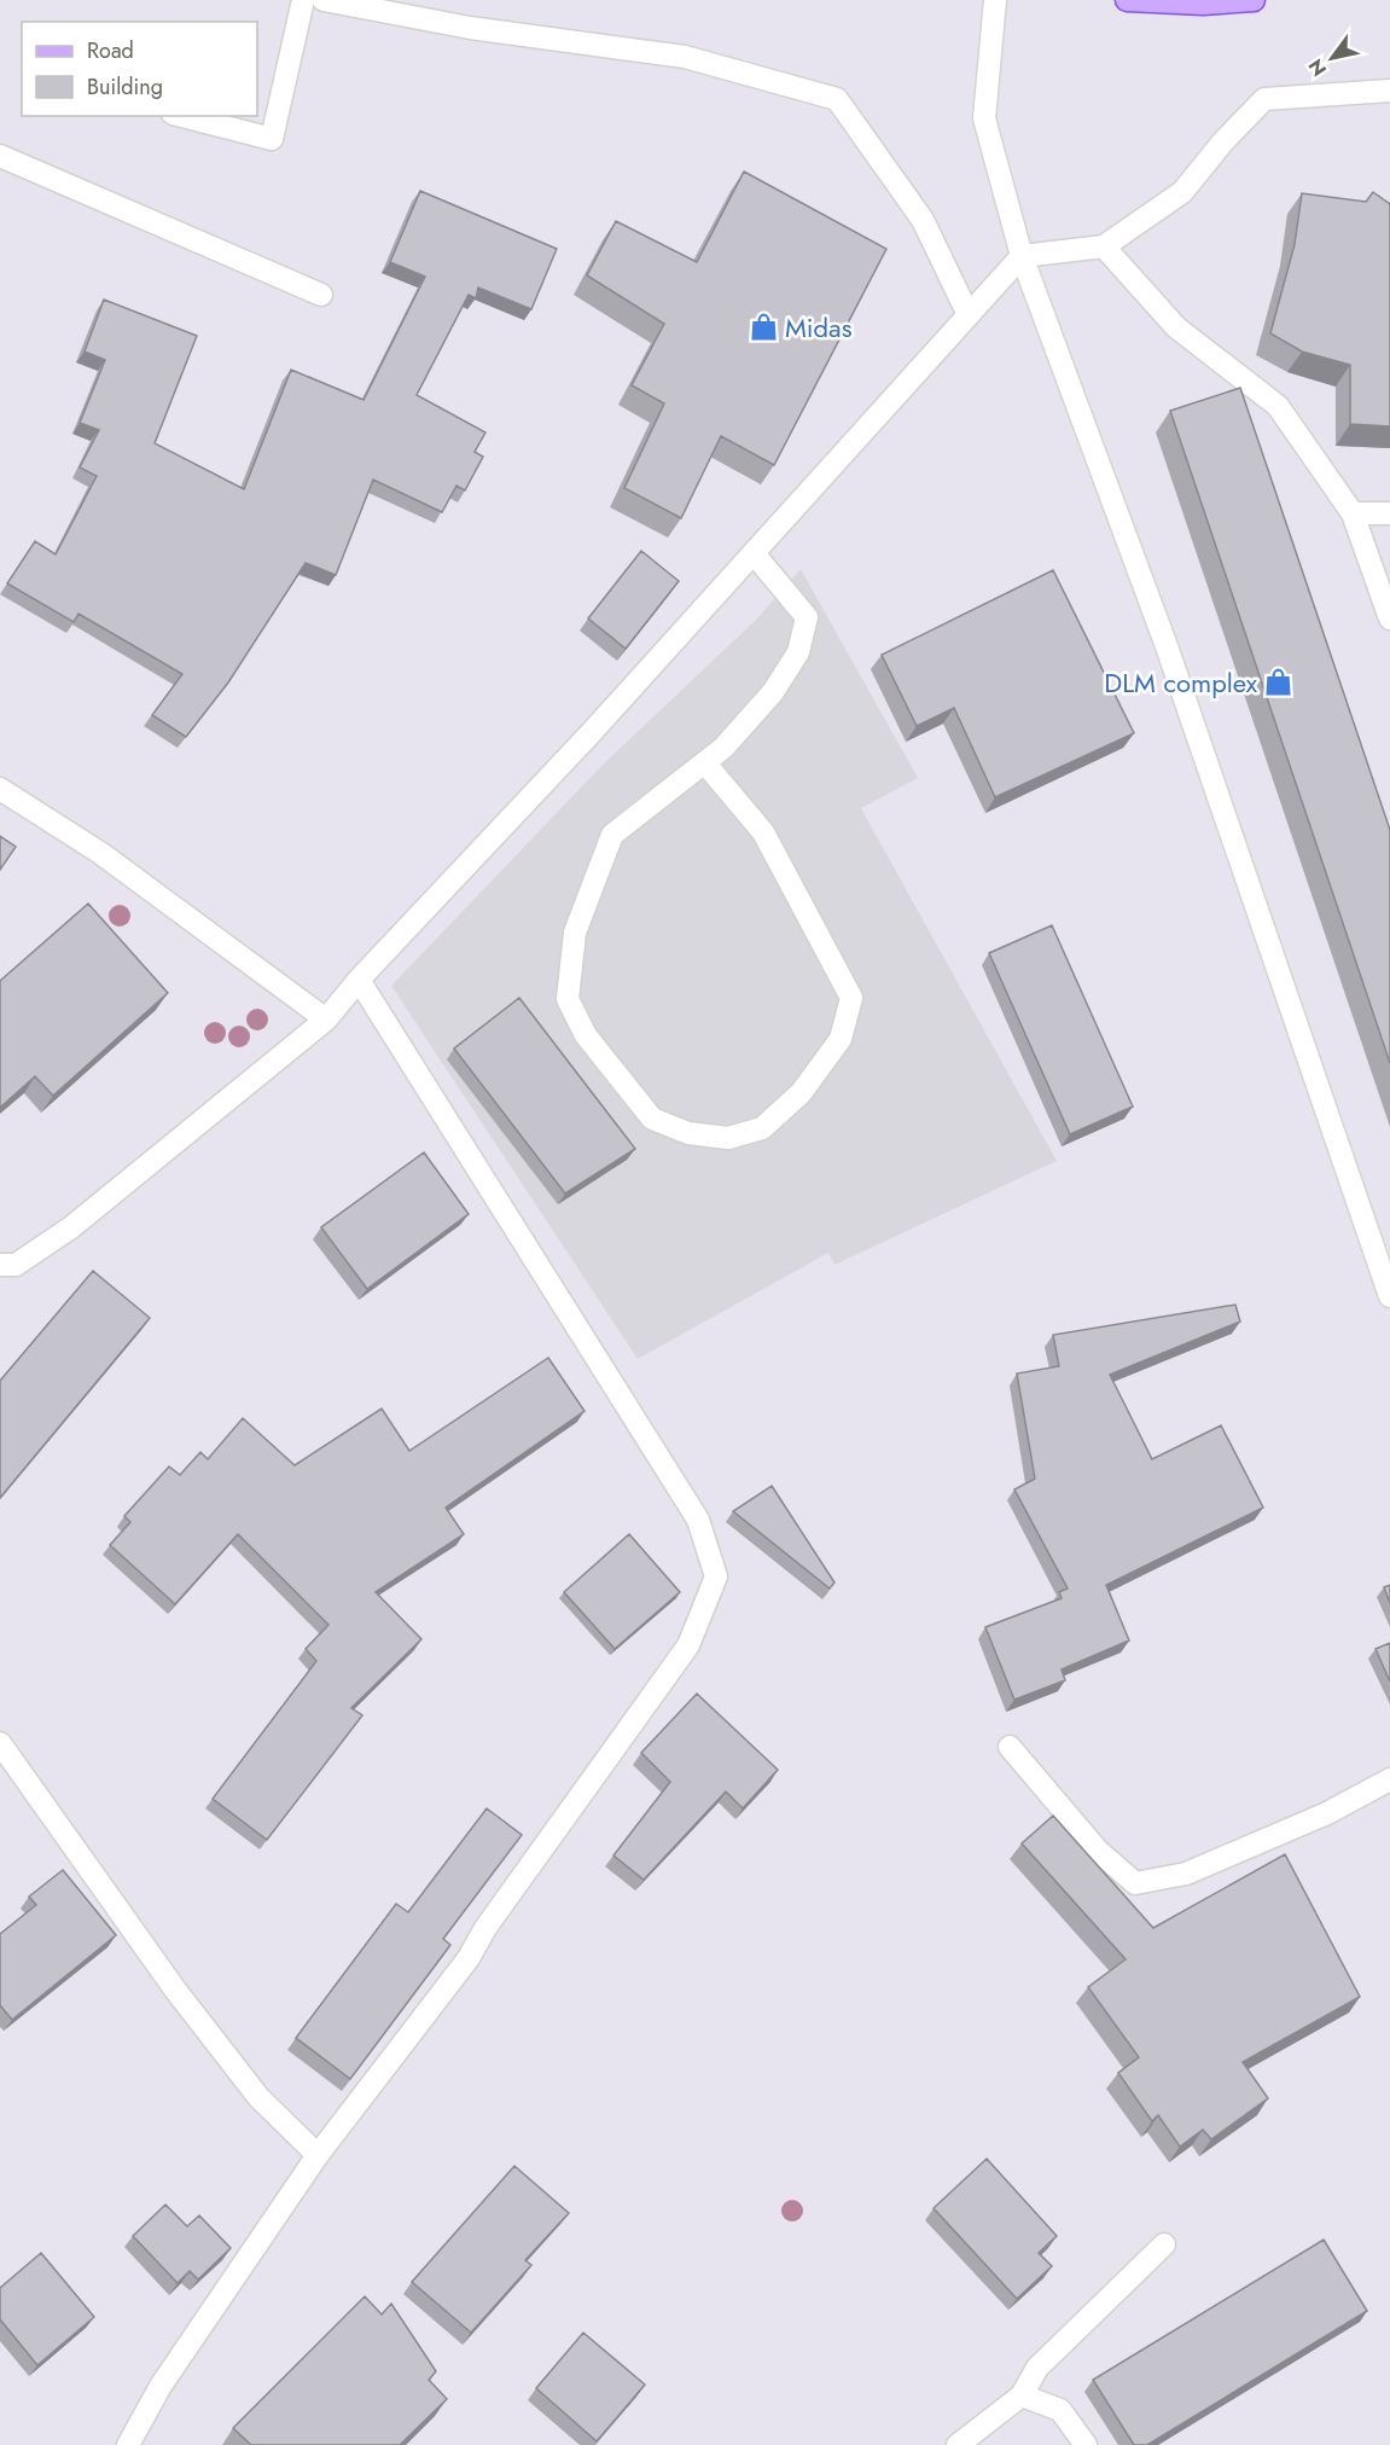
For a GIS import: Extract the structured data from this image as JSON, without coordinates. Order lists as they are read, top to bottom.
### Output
{
  "places": {
    "shop": ["Midas", "DLM complex"]
  },
  "legend": ["Road", "Building"],
  "north": "bottom left"
}
